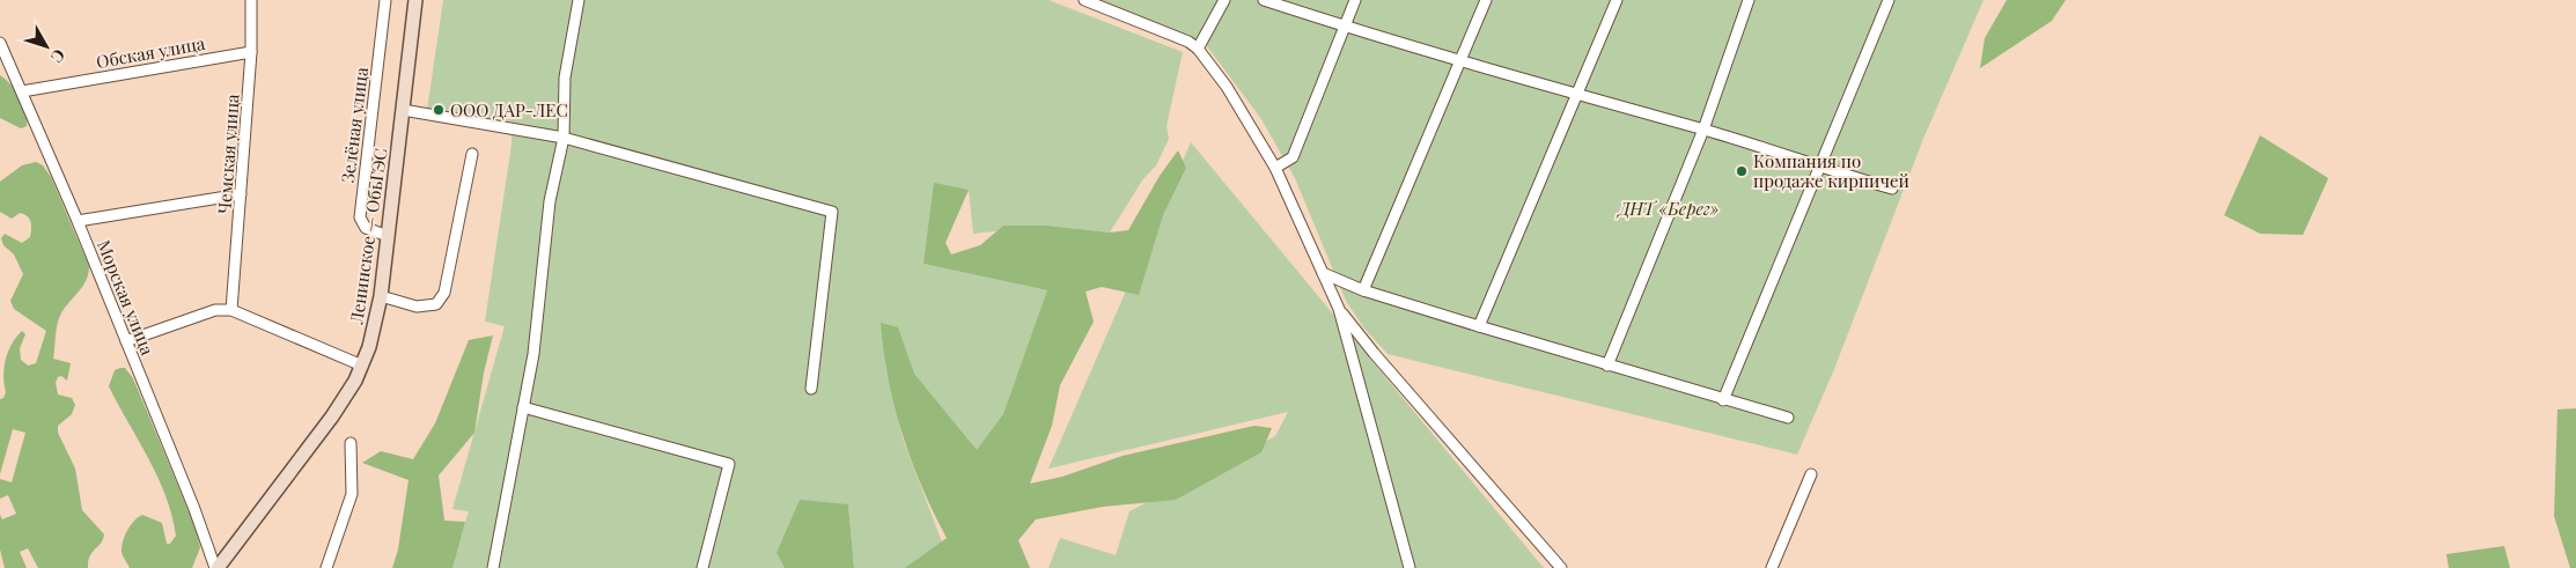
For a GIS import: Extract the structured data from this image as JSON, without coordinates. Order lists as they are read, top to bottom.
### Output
{
  "streets": {
    "main road": ["Ленинское — ОбьГЭС"],
    "street": [
      "Обская улица",
      "Зелёная улица",
      "Чемская улица",
      "Морская улица"
    ]
  },
  "crossings": [
    ["Обская улица", "Чемская улица"],
    ["Обская улица", "Морская улица"],
    ["Зелёная улица", "Ленинское — ОбьГЭС"],
    ["Ленинское — ОбьГЭС", "Морская улица"]
  ],
  "parks": ["ДНТ «Берег»"],
  "places": ["ООО ДАР-ЛЕС", "Компания по продаже кирпичей"],
  "north": "bottom right"
}
